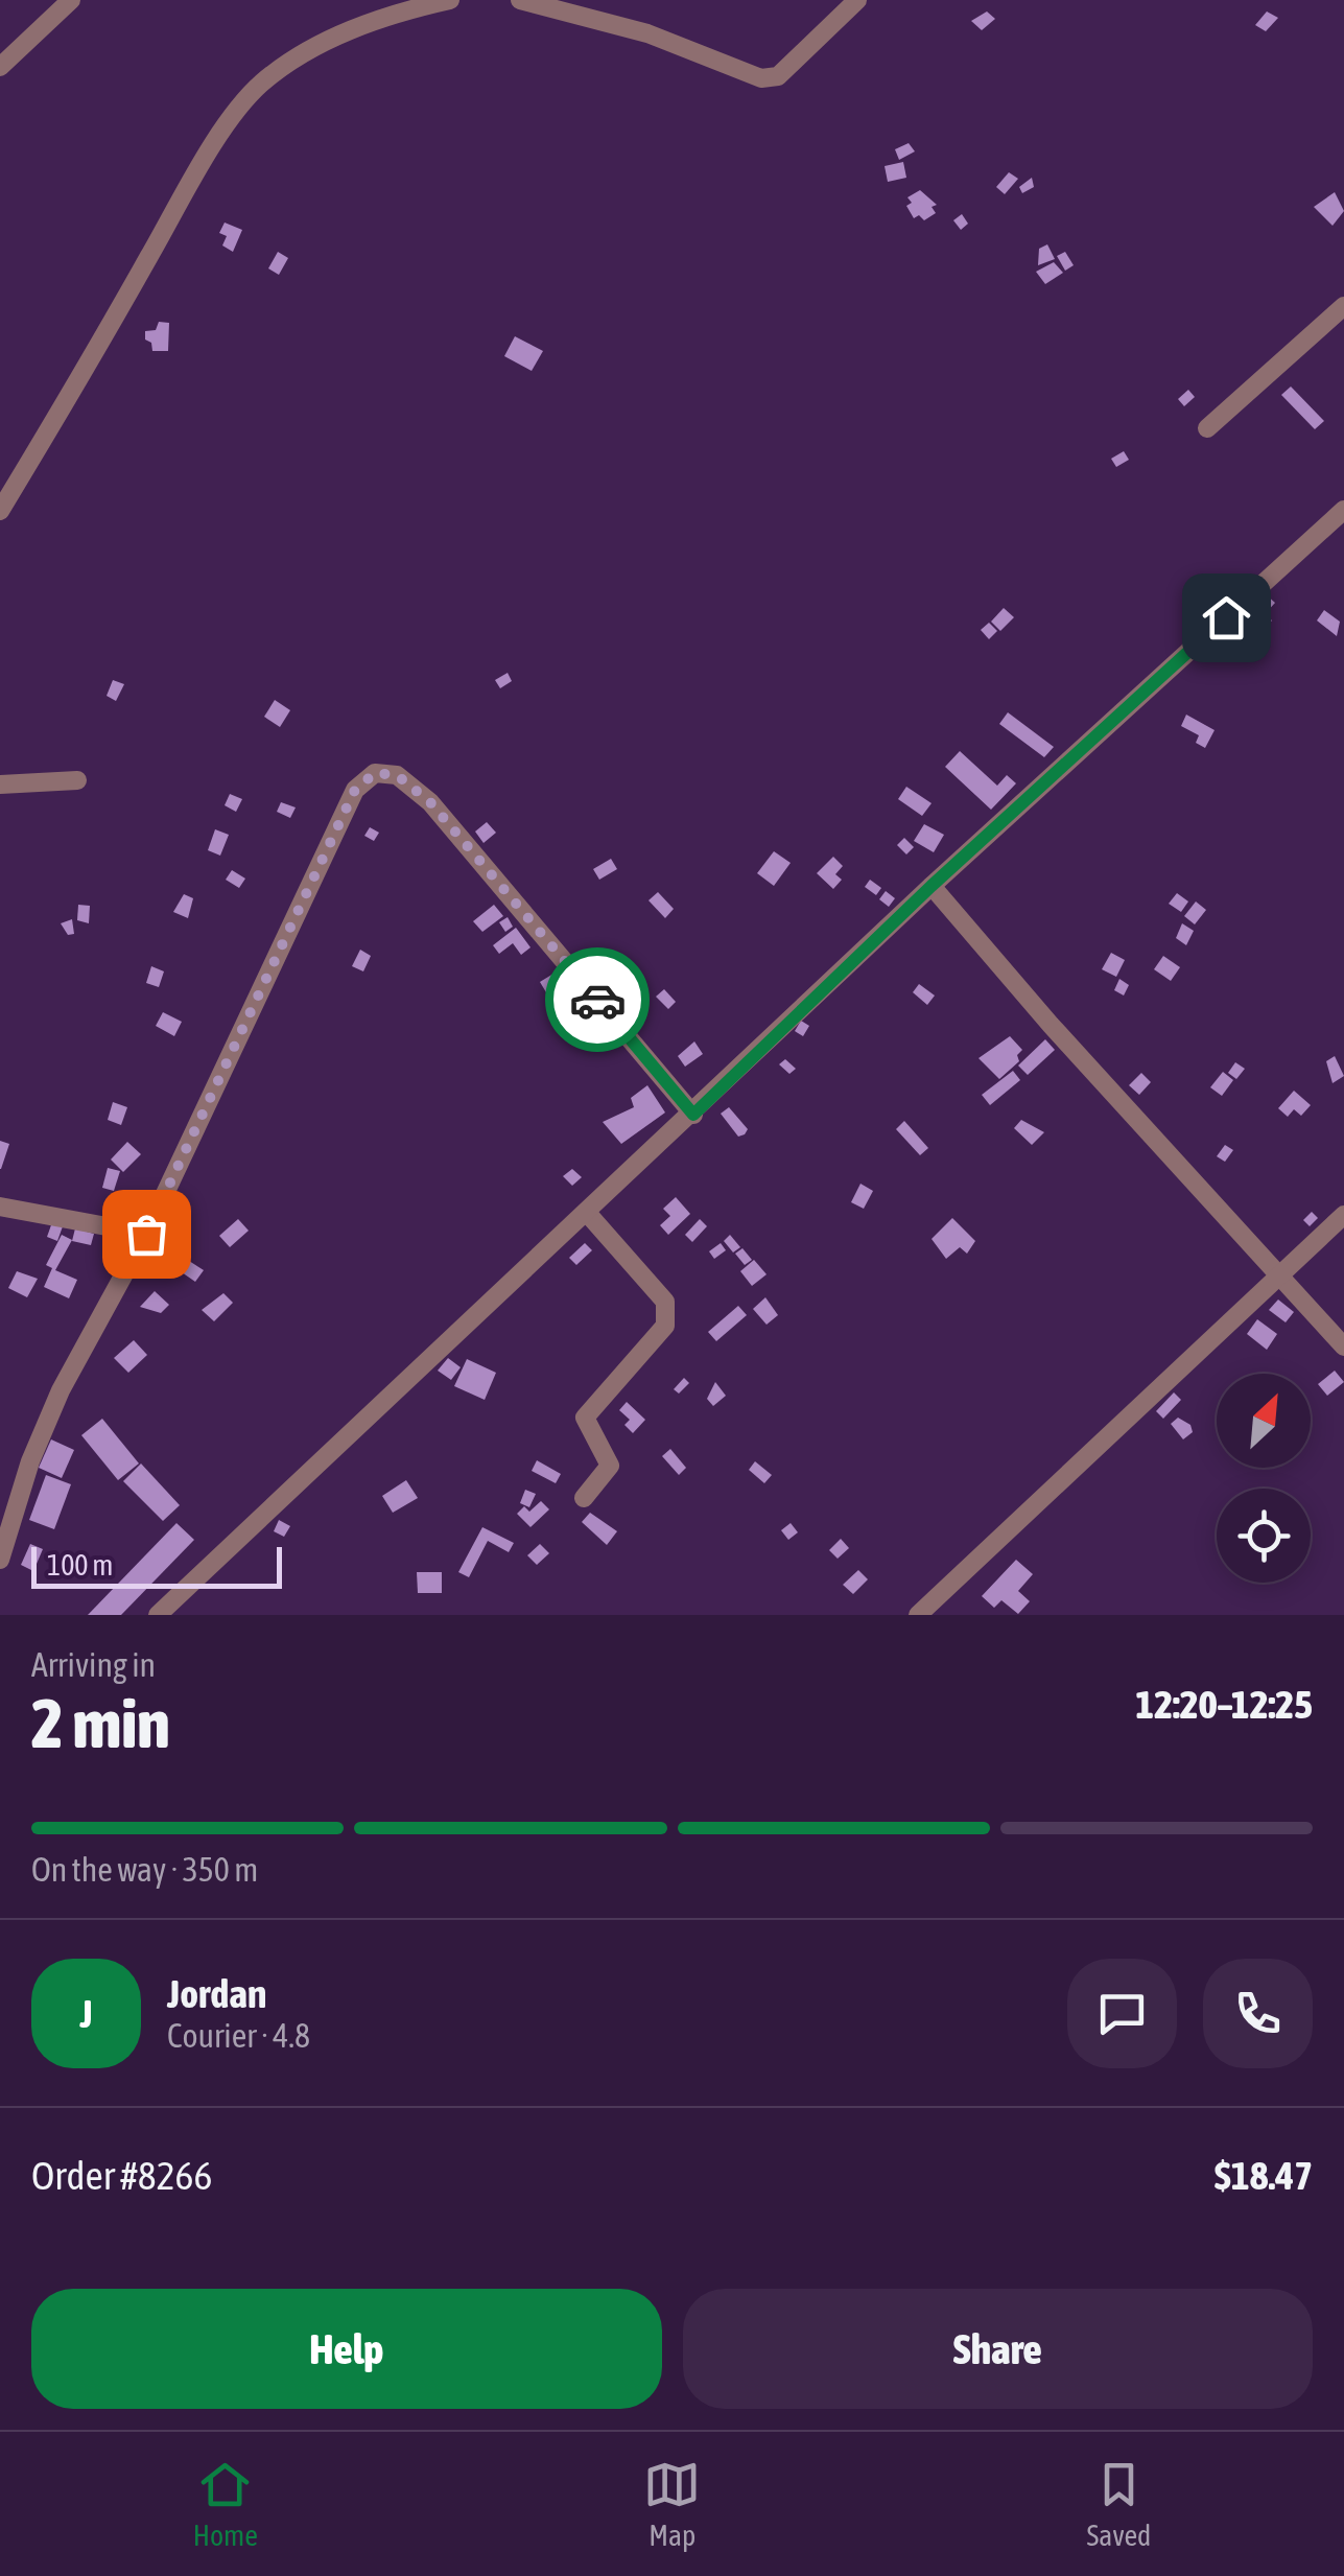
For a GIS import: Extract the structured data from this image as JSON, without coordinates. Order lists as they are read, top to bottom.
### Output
{
  "scale_bar": "100 m",
  "north": "top right",
  "page": {
    "scale": "100 m",
    "heading": ["2 min", "Arriving in", "12:20–12:25"],
    "panel": [
      "Jordan",
      "Courier · 4.8",
      "Order #8266",
      "$18.47"
    ],
    "bar": "On the way · 350 m",
    "round": "J",
    "buttons": ["Help", "Share"],
    "tabs": ["Home", "Map", "Saved"]
  }
}
